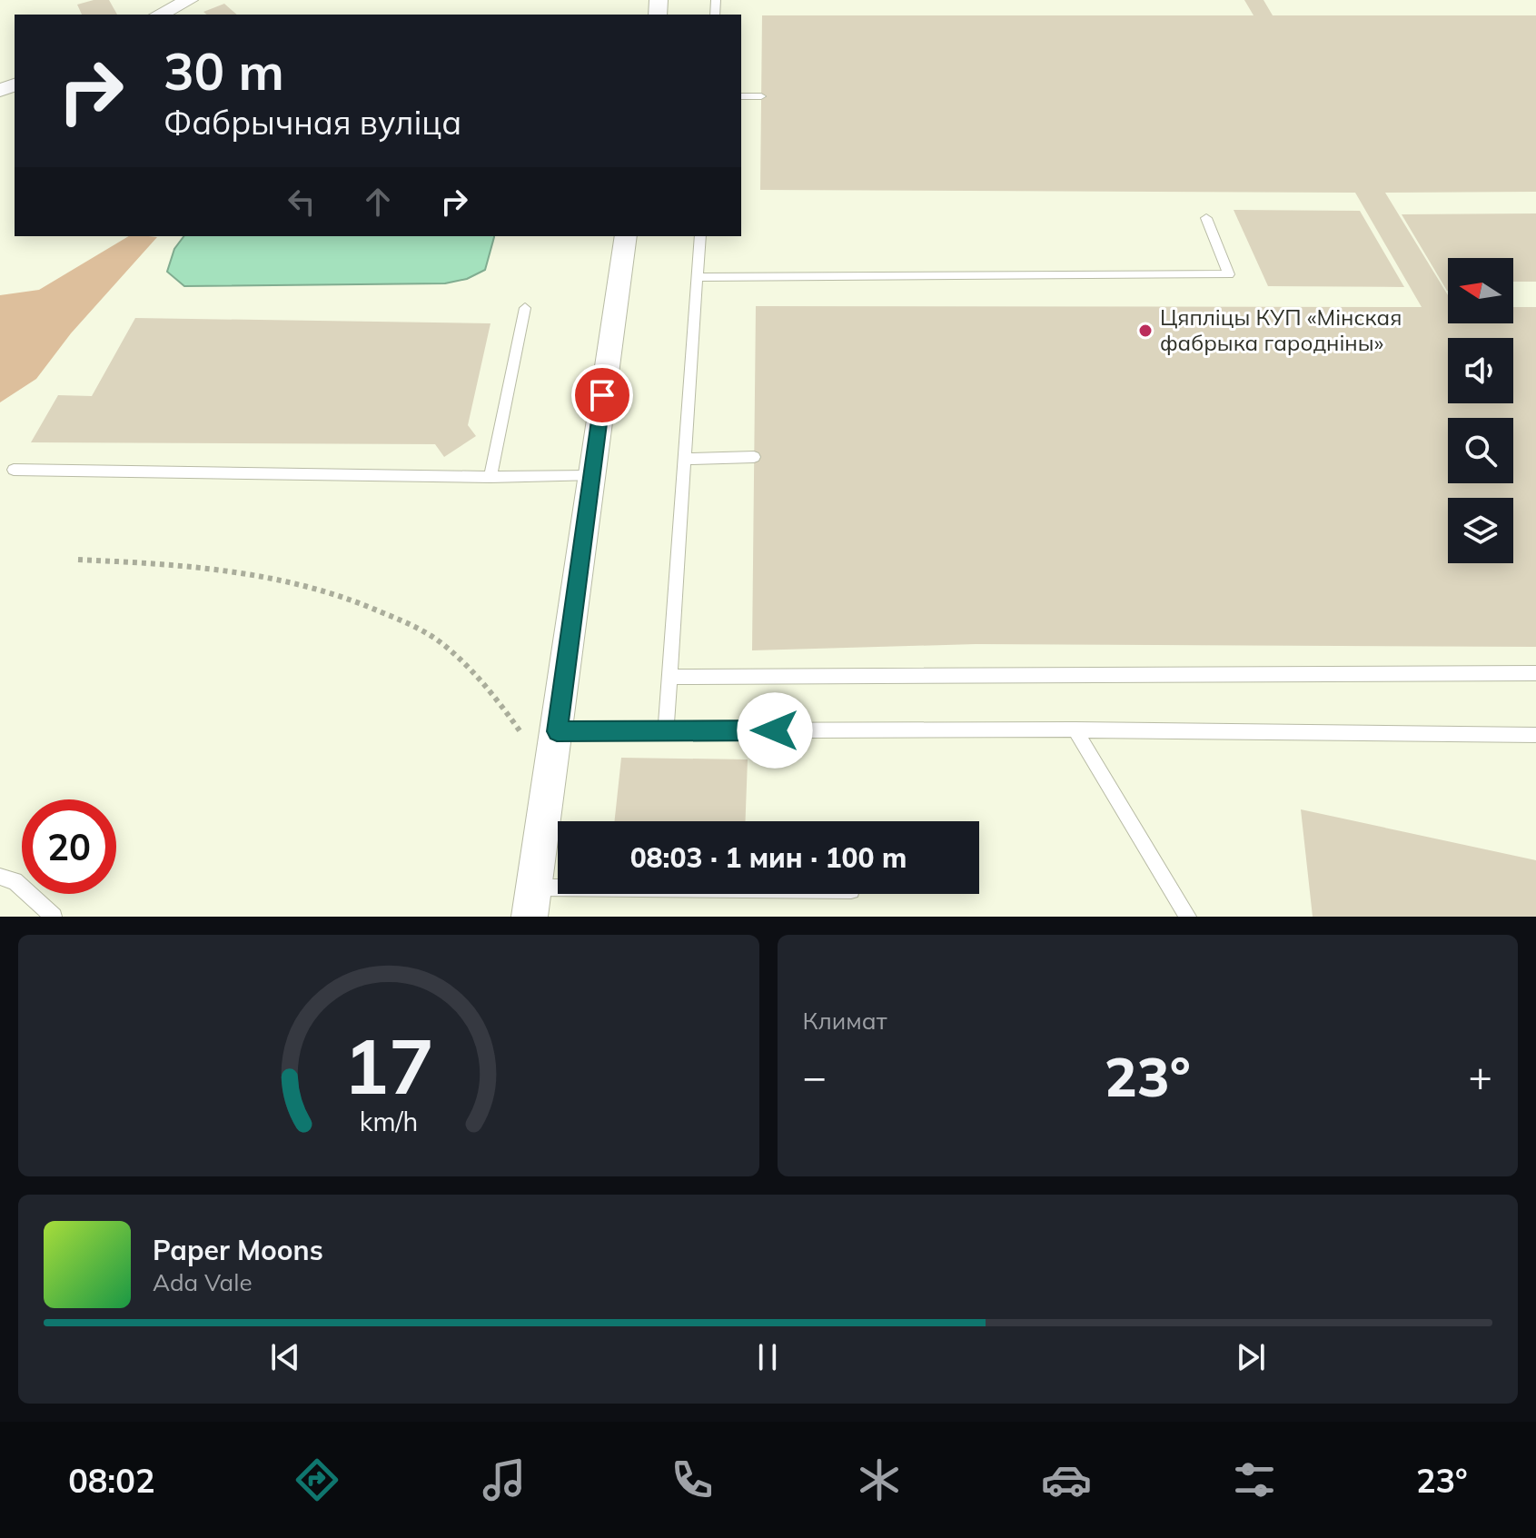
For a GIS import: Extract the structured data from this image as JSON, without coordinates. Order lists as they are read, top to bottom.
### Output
{
  "places": ["Цяпліцы КУП «Мінская фабрыка гародніны»"],
  "north": "left",
  "page": {
    "turn": ["30 m", "Фабрычная вуліца"],
    "limit": "20",
    "trip": "08:03 · 1 мин · 100 m",
    "tile": "Климат",
    "heat": ["−", "23°", "+"],
    "song": ["Paper Moons", "Ada Vale"],
    "tabs": ["08:02", "23°"],
    "gauge": ["17", "km/h"]
  }
}
